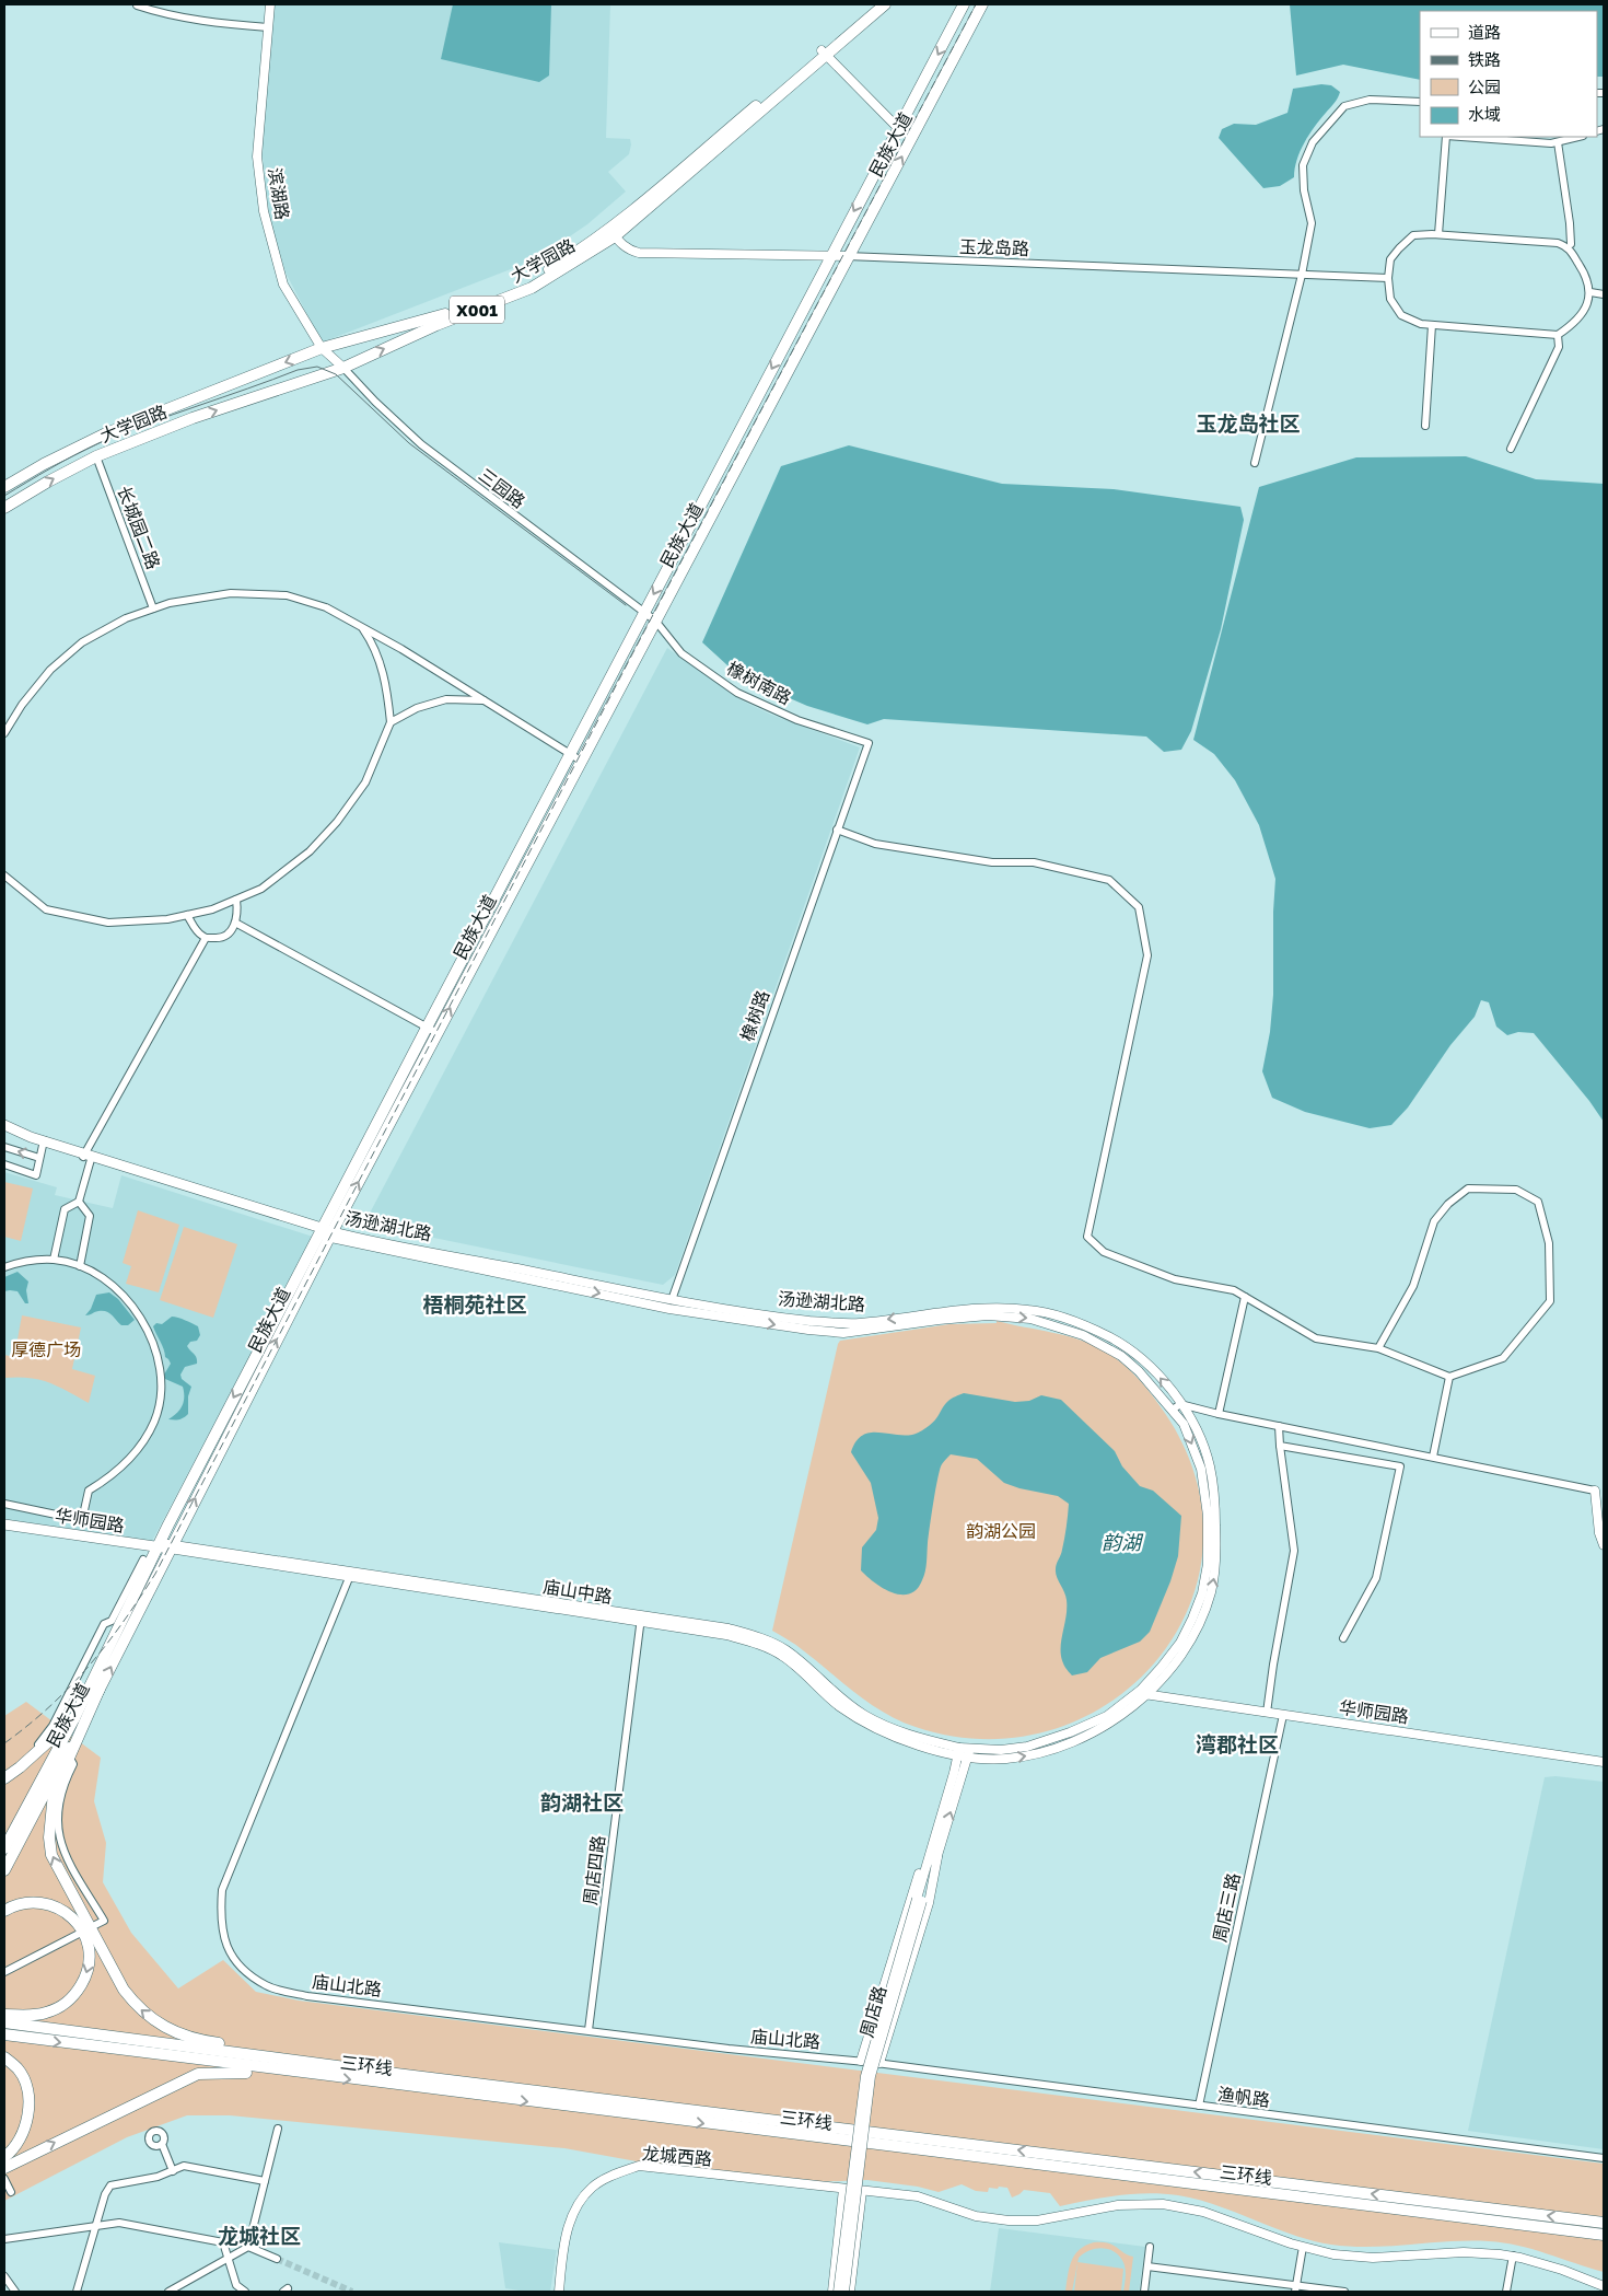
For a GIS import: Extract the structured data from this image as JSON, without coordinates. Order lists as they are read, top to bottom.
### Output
{
  "streets": {
    "main road": [
      "民族大道",
      "大学园路",
      "X001",
      "汤逊湖北路",
      "华师园路",
      "三环线"
    ],
    "street": [
      "滨湖路",
      "玉龙岛路",
      "三园路",
      "长城园二路",
      "橡树南路",
      "橡树路",
      "庙山中路",
      "周店四路",
      "周店三路",
      "庙山北路",
      "周店路",
      "渔帆路",
      "龙城西路"
    ]
  },
  "crossings": [
    ["民族大道", "玉龙岛路"],
    ["民族大道", "三园路"],
    ["民族大道", "橡树南路"],
    ["民族大道", "汤逊湖北路"],
    ["民族大道", "华师园路"],
    ["民族大道", "庙山中路"],
    ["滨湖路", "大学园路"],
    ["滨湖路", "三园路"],
    ["玉龙岛路", "大学园路"],
    ["大学园路", "三园路"],
    ["大学园路", "长城园二路"],
    ["三园路", "橡树南路"],
    ["橡树南路", "橡树路"],
    ["橡树路", "汤逊湖北路"],
    ["汤逊湖北路", "华师园路"],
    ["汤逊湖北路", "庙山中路"],
    ["汤逊湖北路", "周店路"],
    ["华师园路", "庙山中路"],
    ["华师园路", "周店三路"],
    ["庙山中路", "周店四路"],
    ["庙山中路", "庙山北路"],
    ["庙山中路", "周店路"],
    ["周店四路", "庙山北路"],
    ["周店三路", "渔帆路"],
    ["庙山北路", "渔帆路"]
  ],
  "districts": [
    "玉龙岛社区",
    "梧桐苑社区",
    "湾郡社区",
    "韵湖社区",
    "龙城社区"
  ],
  "water": ["韵湖"],
  "parks": ["厚德广场", "韵湖公园"],
  "legend": [
    "道路",
    "铁路",
    "公园",
    "水域"
  ]
}
